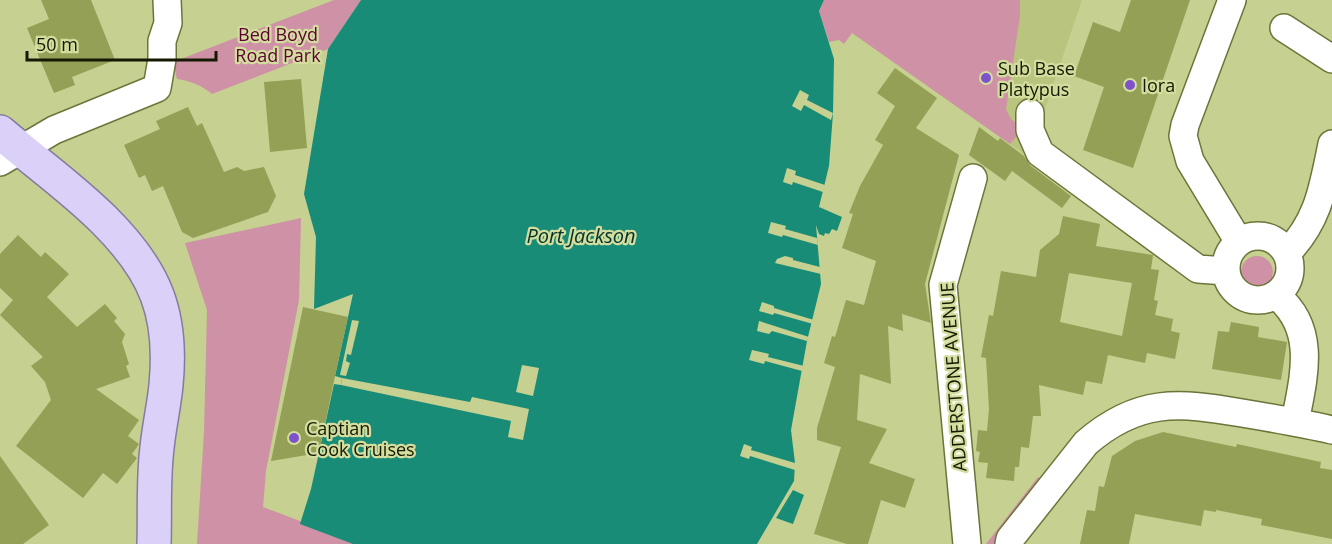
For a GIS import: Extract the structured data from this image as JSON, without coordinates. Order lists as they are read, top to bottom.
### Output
{
  "streets": {
    "street": ["ADDERSTONE AVENUE"]
  },
  "water": ["Port Jackson"],
  "parks": ["Bed Boyd Road Park"],
  "places": ["Sub Base Platypus", "Iora", "Captian Cook Cruises"],
  "scale_bar": "50 m"
}
